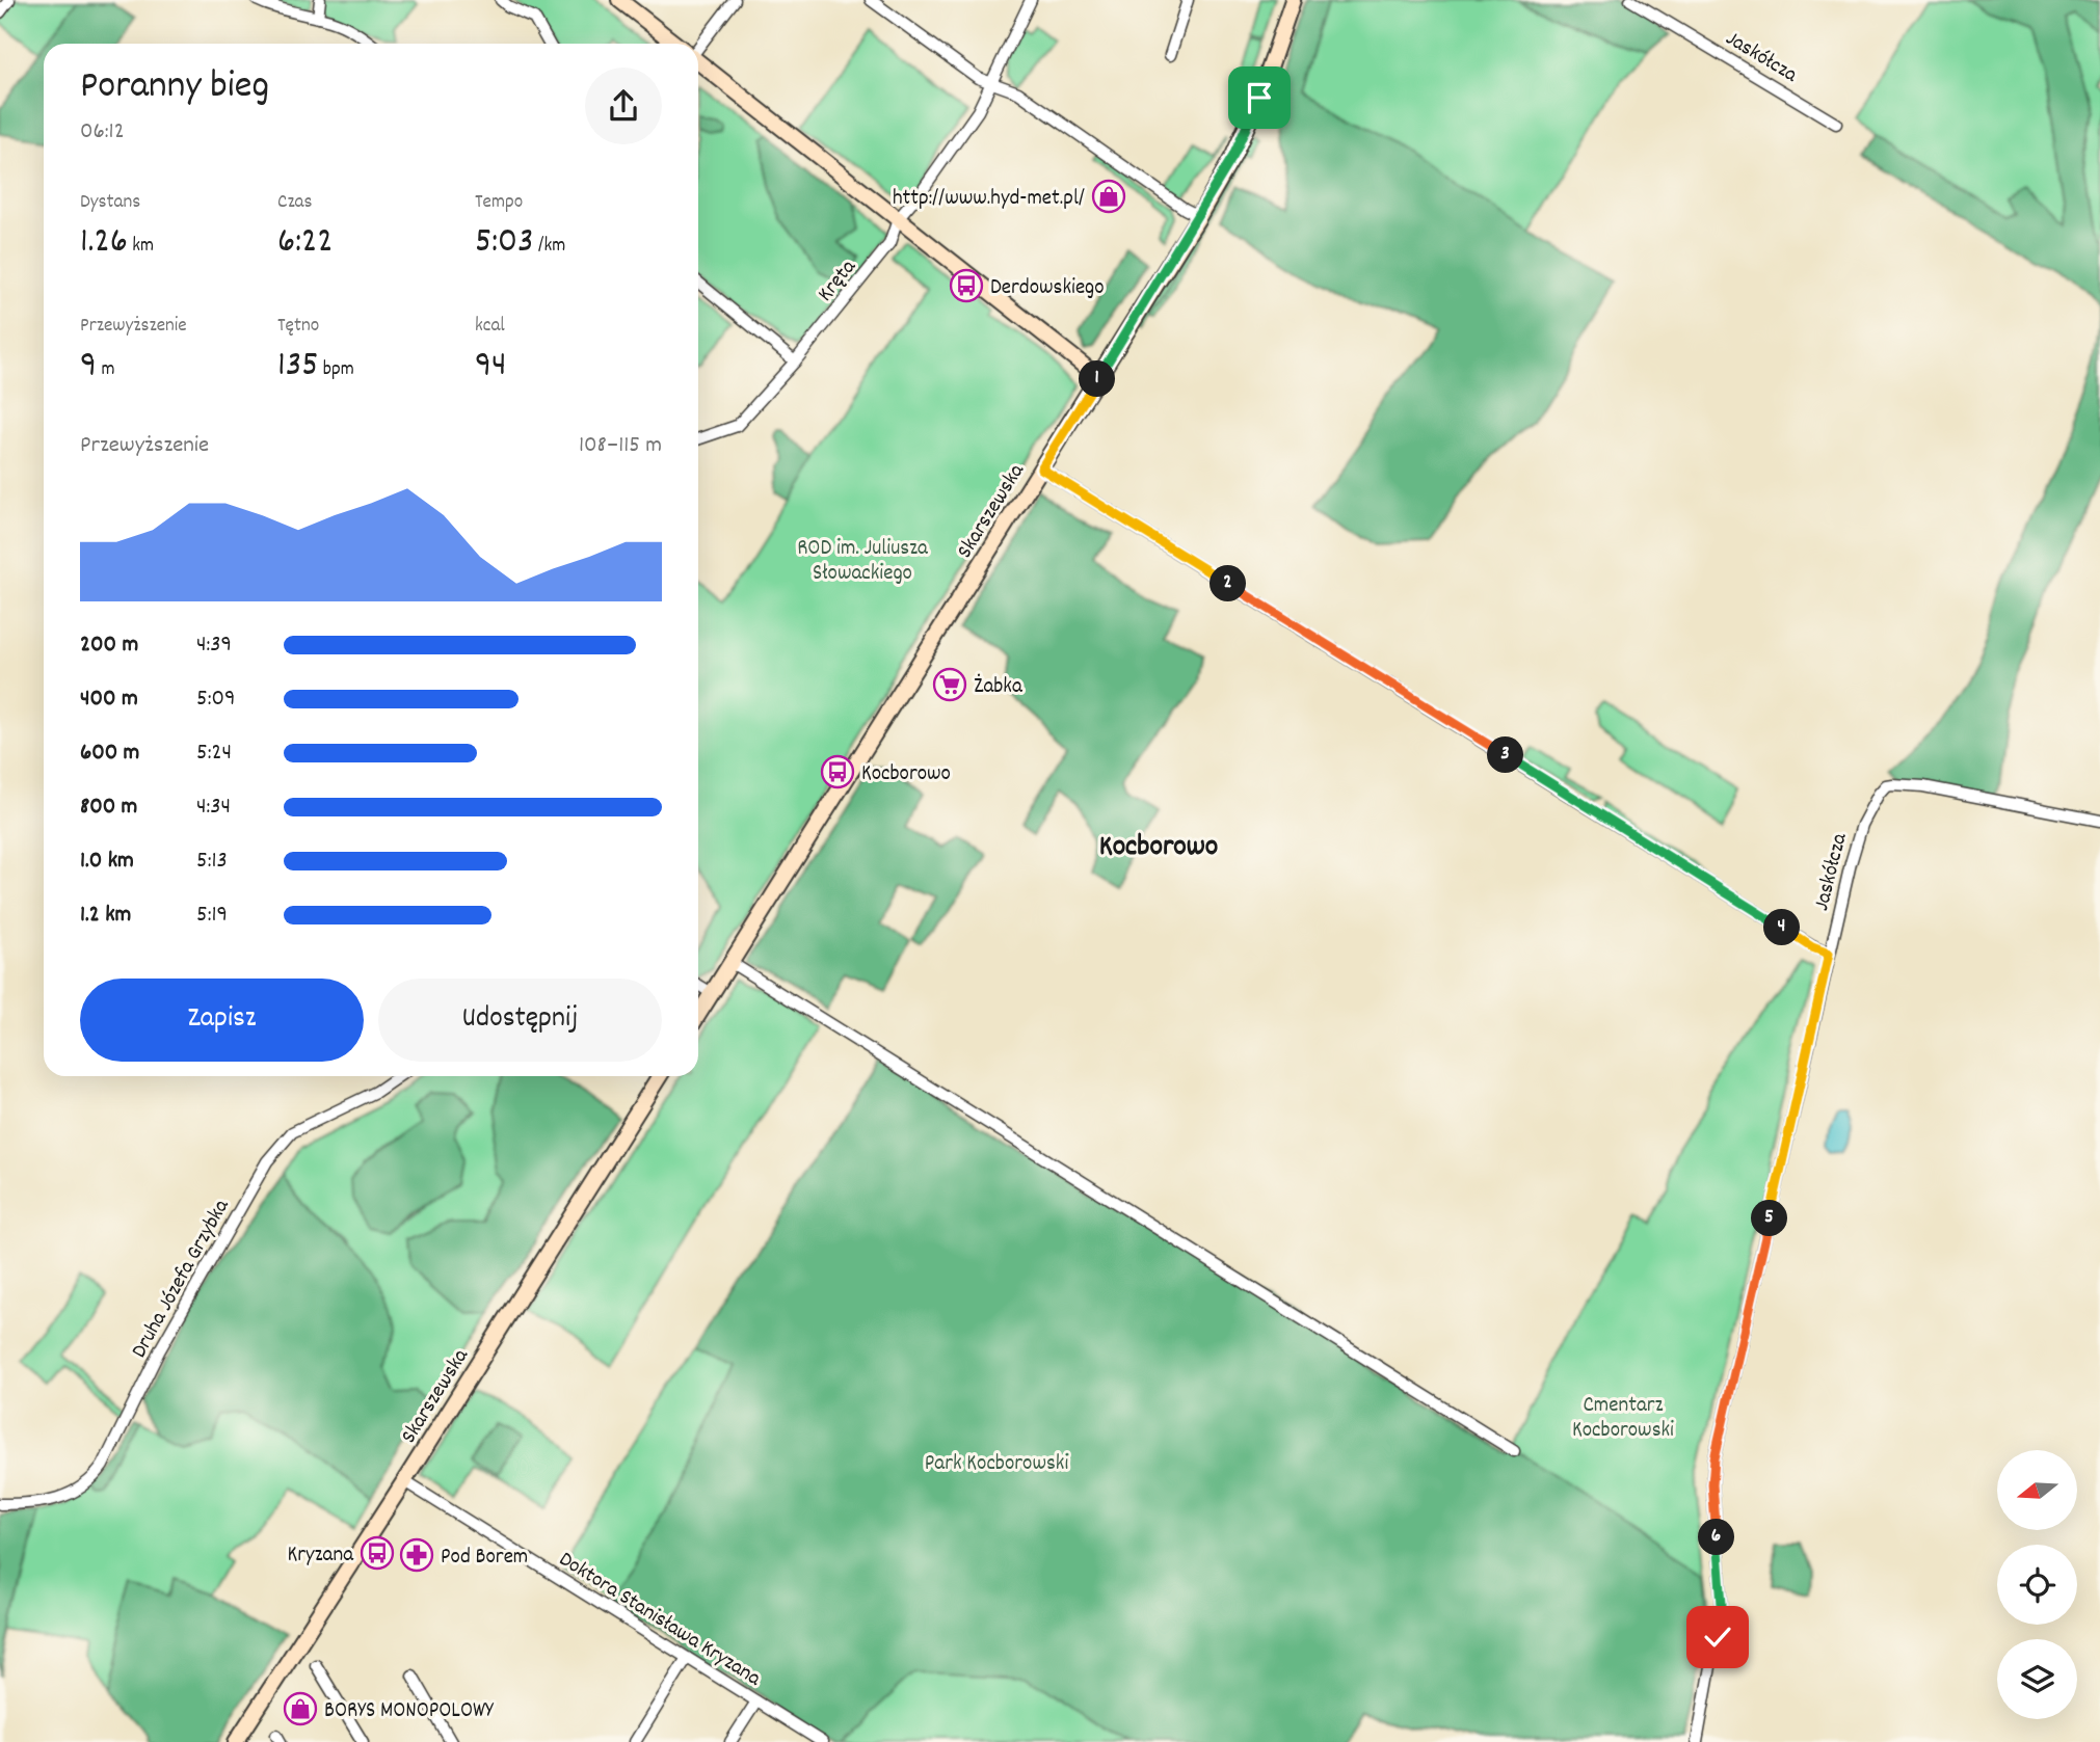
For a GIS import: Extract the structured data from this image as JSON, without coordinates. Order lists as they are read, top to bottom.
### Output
{
  "streets": {
    "main road": ["Skarszewska"],
    "street": [
      "Jaskółcza",
      "Kręta",
      "Druha Józefa Grzybka",
      "Doktora Stanisława Kryzana"
    ]
  },
  "crossings": [
    ["Skarszewska", "Doktora Stanisława Kryzana"]
  ],
  "districts": ["Kocborowo"],
  "parks": ["ROD im. Juliusza Słowackiego", "Cmentarz Kocborowski", "Park Kocborowski"],
  "places": {
    "shop": ["http://www.hyd-met.pl/", "BORYS MONOPOLOWY"],
    "bus stop": ["Derdowskiego", "Kocborowo", "Kryzana"],
    "supermarket": ["Żabka"],
    "pharmacy": ["Pod Borem"]
  },
  "north": "left",
  "page": {
    "heading": ["Poranny bieg", "06:12"],
    "stats": [
      ["Dystans", "1.26 km"],
      ["Czas", "6:22"],
      ["Tempo", "5:03 /km"],
      ["Przewyższenie", "9 m"],
      ["Tętno", "135 bpm"],
      ["kcal", "94"]
    ],
    "pins": [
      "1",
      "2",
      "3",
      "4",
      "5",
      "6"
    ],
    "chart": ["Przewyższenie", "108–115 m"],
    "list": [
      {
        "name": "200 m",
        "note": "4:39"
      },
      {
        "name": "400 m",
        "note": "5:09"
      },
      {
        "name": "600 m",
        "note": "5:24"
      },
      {
        "name": "800 m",
        "note": "4:34"
      },
      {
        "name": "1.0 km",
        "note": "5:13"
      },
      {
        "name": "1.2 km",
        "note": "5:19"
      }
    ],
    "buttons": ["Zapisz", "Udostępnij"]
  }
}
